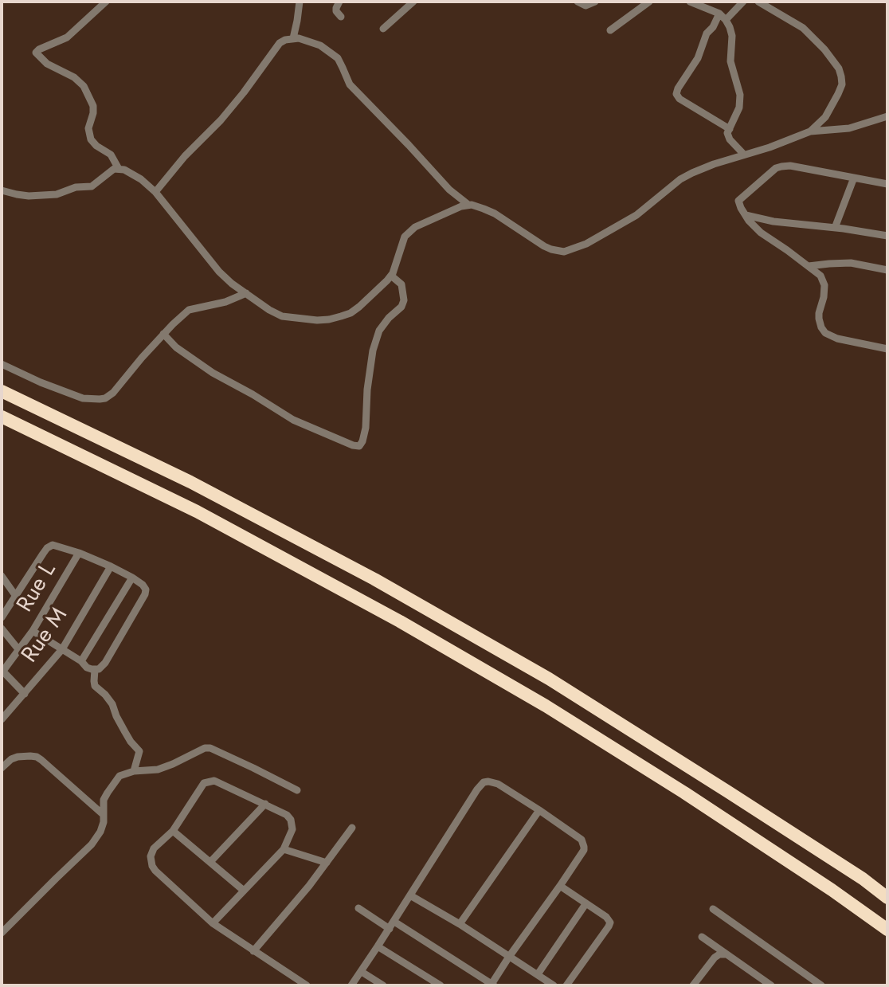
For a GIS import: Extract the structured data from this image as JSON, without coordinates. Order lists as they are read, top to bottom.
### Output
{
  "streets": {
    "street": ["Rue L", "Rue M"]
  }
}
